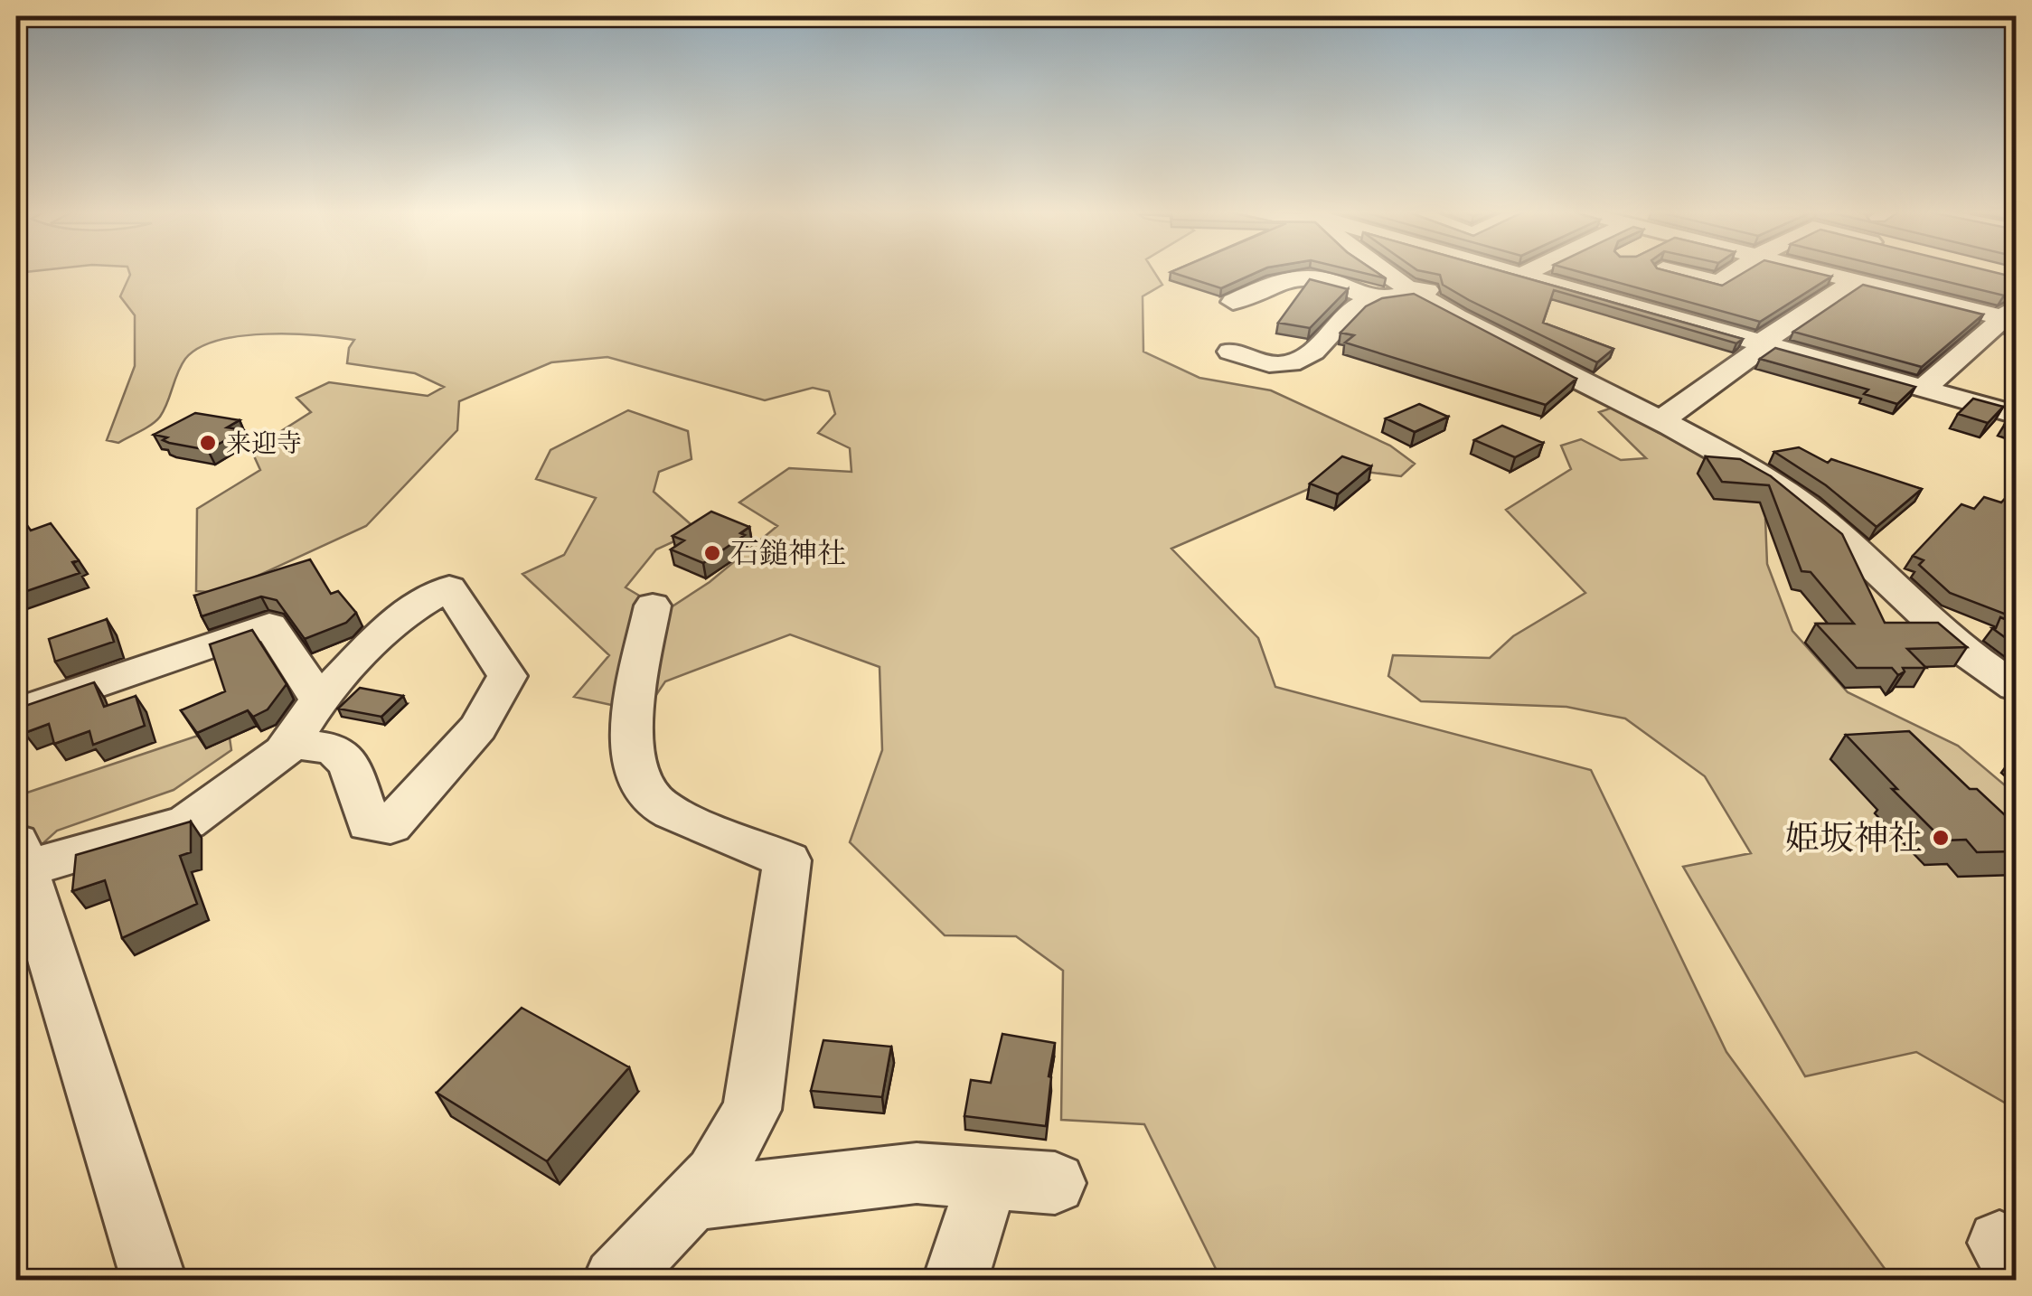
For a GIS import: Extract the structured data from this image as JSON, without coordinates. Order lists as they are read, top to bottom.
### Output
{
  "places": ["来迎寺", "石鎚神社", "姫坂神社"]
}
